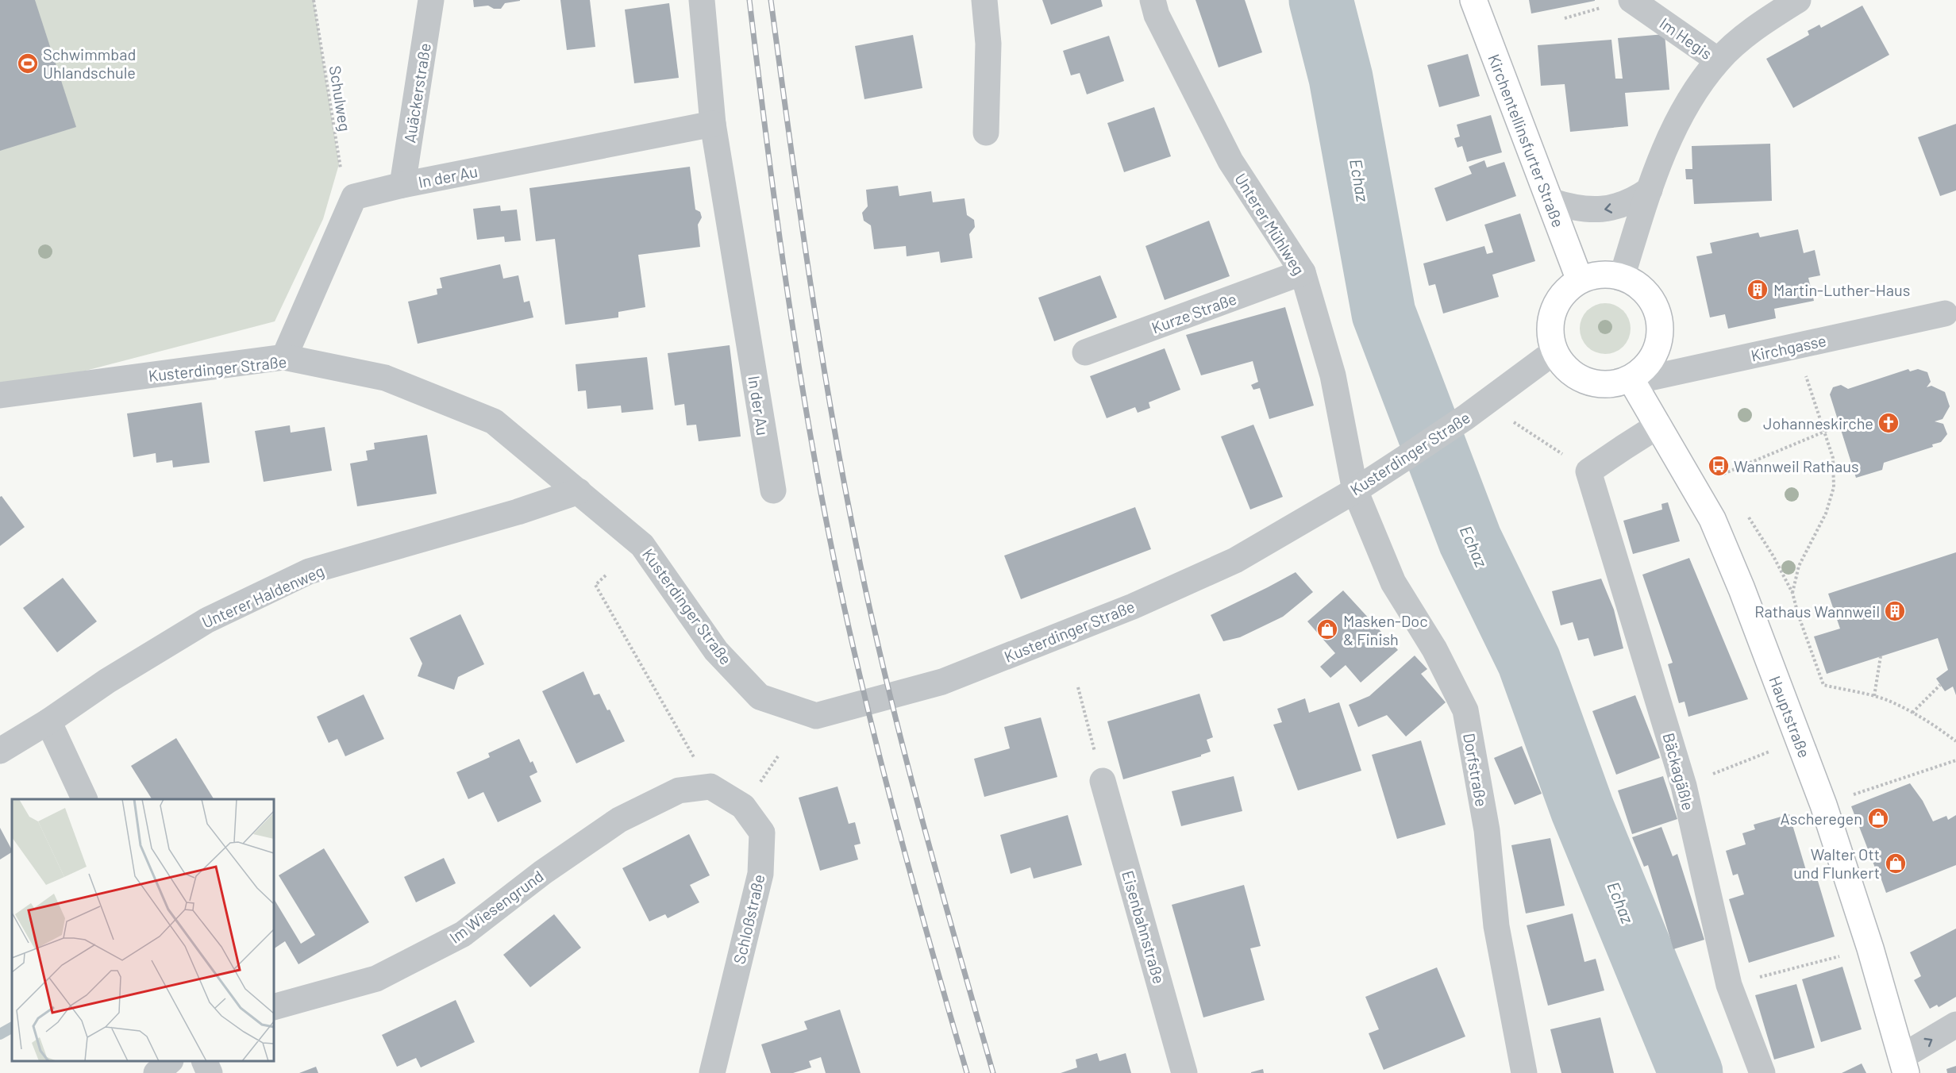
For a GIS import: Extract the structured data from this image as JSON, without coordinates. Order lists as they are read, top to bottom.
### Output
{
  "streets": {
    "main road": ["Kirchentellinsfurter Straße", "Hauptstraße"],
    "street": [
      "Im Hegis",
      "Auäckerstraße",
      "In der Au",
      "Unterer Mühlweg",
      "Kurze Straße",
      "Kirchgasse",
      "Kusterdinger Straße",
      "Unterer Haldenweg",
      "Dorfstraße",
      "Bäckagäßle",
      "Im Wiesengrund",
      "Schloßstraße",
      "Eisenbahnstraße"
    ],
    "path": ["Schulweg"]
  },
  "crossings": [
    ["Auäckerstraße", "In der Au"],
    ["Schulweg", "In der Au"],
    ["Kirchentellinsfurter Straße", "Kirchgasse"],
    ["Kirchentellinsfurter Straße", "Kusterdinger Straße"],
    ["Kirchentellinsfurter Straße", "Hauptstraße"],
    ["Unterer Mühlweg", "Kurze Straße"],
    ["Unterer Mühlweg", "Kusterdinger Straße"],
    ["Unterer Mühlweg", "Dorfstraße"],
    ["Kirchgasse", "Kusterdinger Straße"],
    ["Kirchgasse", "Hauptstraße"],
    ["Kusterdinger Straße", "Unterer Haldenweg"],
    ["Kusterdinger Straße", "Hauptstraße"],
    ["Kusterdinger Straße", "Dorfstraße"],
    ["Im Wiesengrund", "Schloßstraße"]
  ],
  "water": ["Echaz"],
  "places": {
    "sports": ["Schwimmbad Uhlandschule"],
    "building": ["Martin-Luther-Haus", "Rathaus Wannweil"],
    "church": ["Johanneskirche"],
    "bus stop": ["Wannweil Rathaus"],
    "shop": ["Masken-Doc & Finish", "Ascheregen", "Walter Ott und Flunkert"]
  }
}
